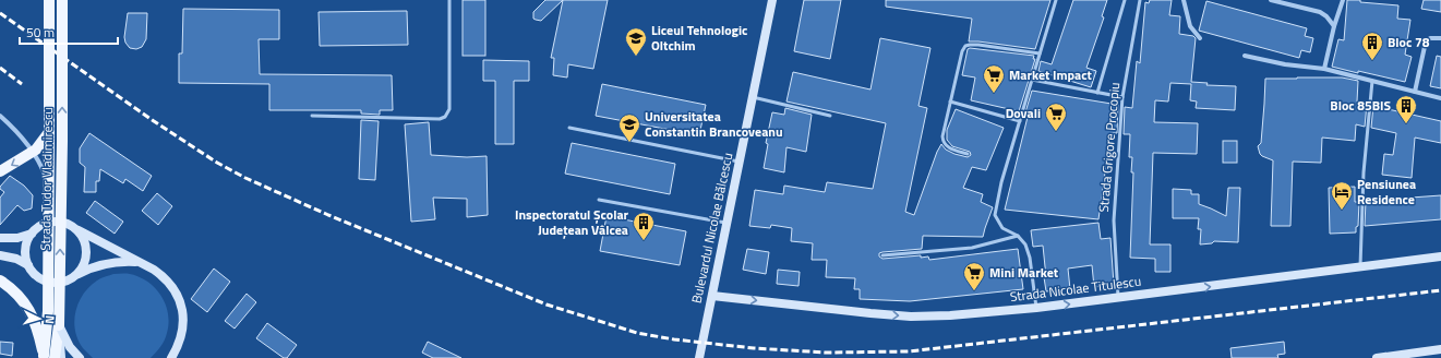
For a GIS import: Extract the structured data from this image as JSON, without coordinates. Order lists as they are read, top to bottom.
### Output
{
  "streets": {
    "main road": ["Strada Tudor Vladimirescu", "Bulevardul Nicolae Bălcescu", "Strada Nicolae Titulescu"],
    "lane": ["Strada Grigore Procopiu"]
  },
  "crossings": [
    ["Strada Grigore Procopiu", "Strada Nicolae Titulescu"],
    ["Bulevardul Nicolae Bălcescu", "Strada Nicolae Titulescu"]
  ],
  "one_way": ["Strada Nicolae Titulescu"],
  "places": {
    "school or university": ["Liceul Tehnologic Oltchim", "Universitatea Constantin Brancoveanu"],
    "building": ["Bloc 78", "Bloc 85BIS", "Inspectoratul Școlar Județean Vâlcea"],
    "supermarket": ["Market Impact", "Dovali", "Mini Market"],
    "hotel": ["Pensiunea Residence"]
  },
  "scale_bar": "50 m",
  "north": "right"
}
